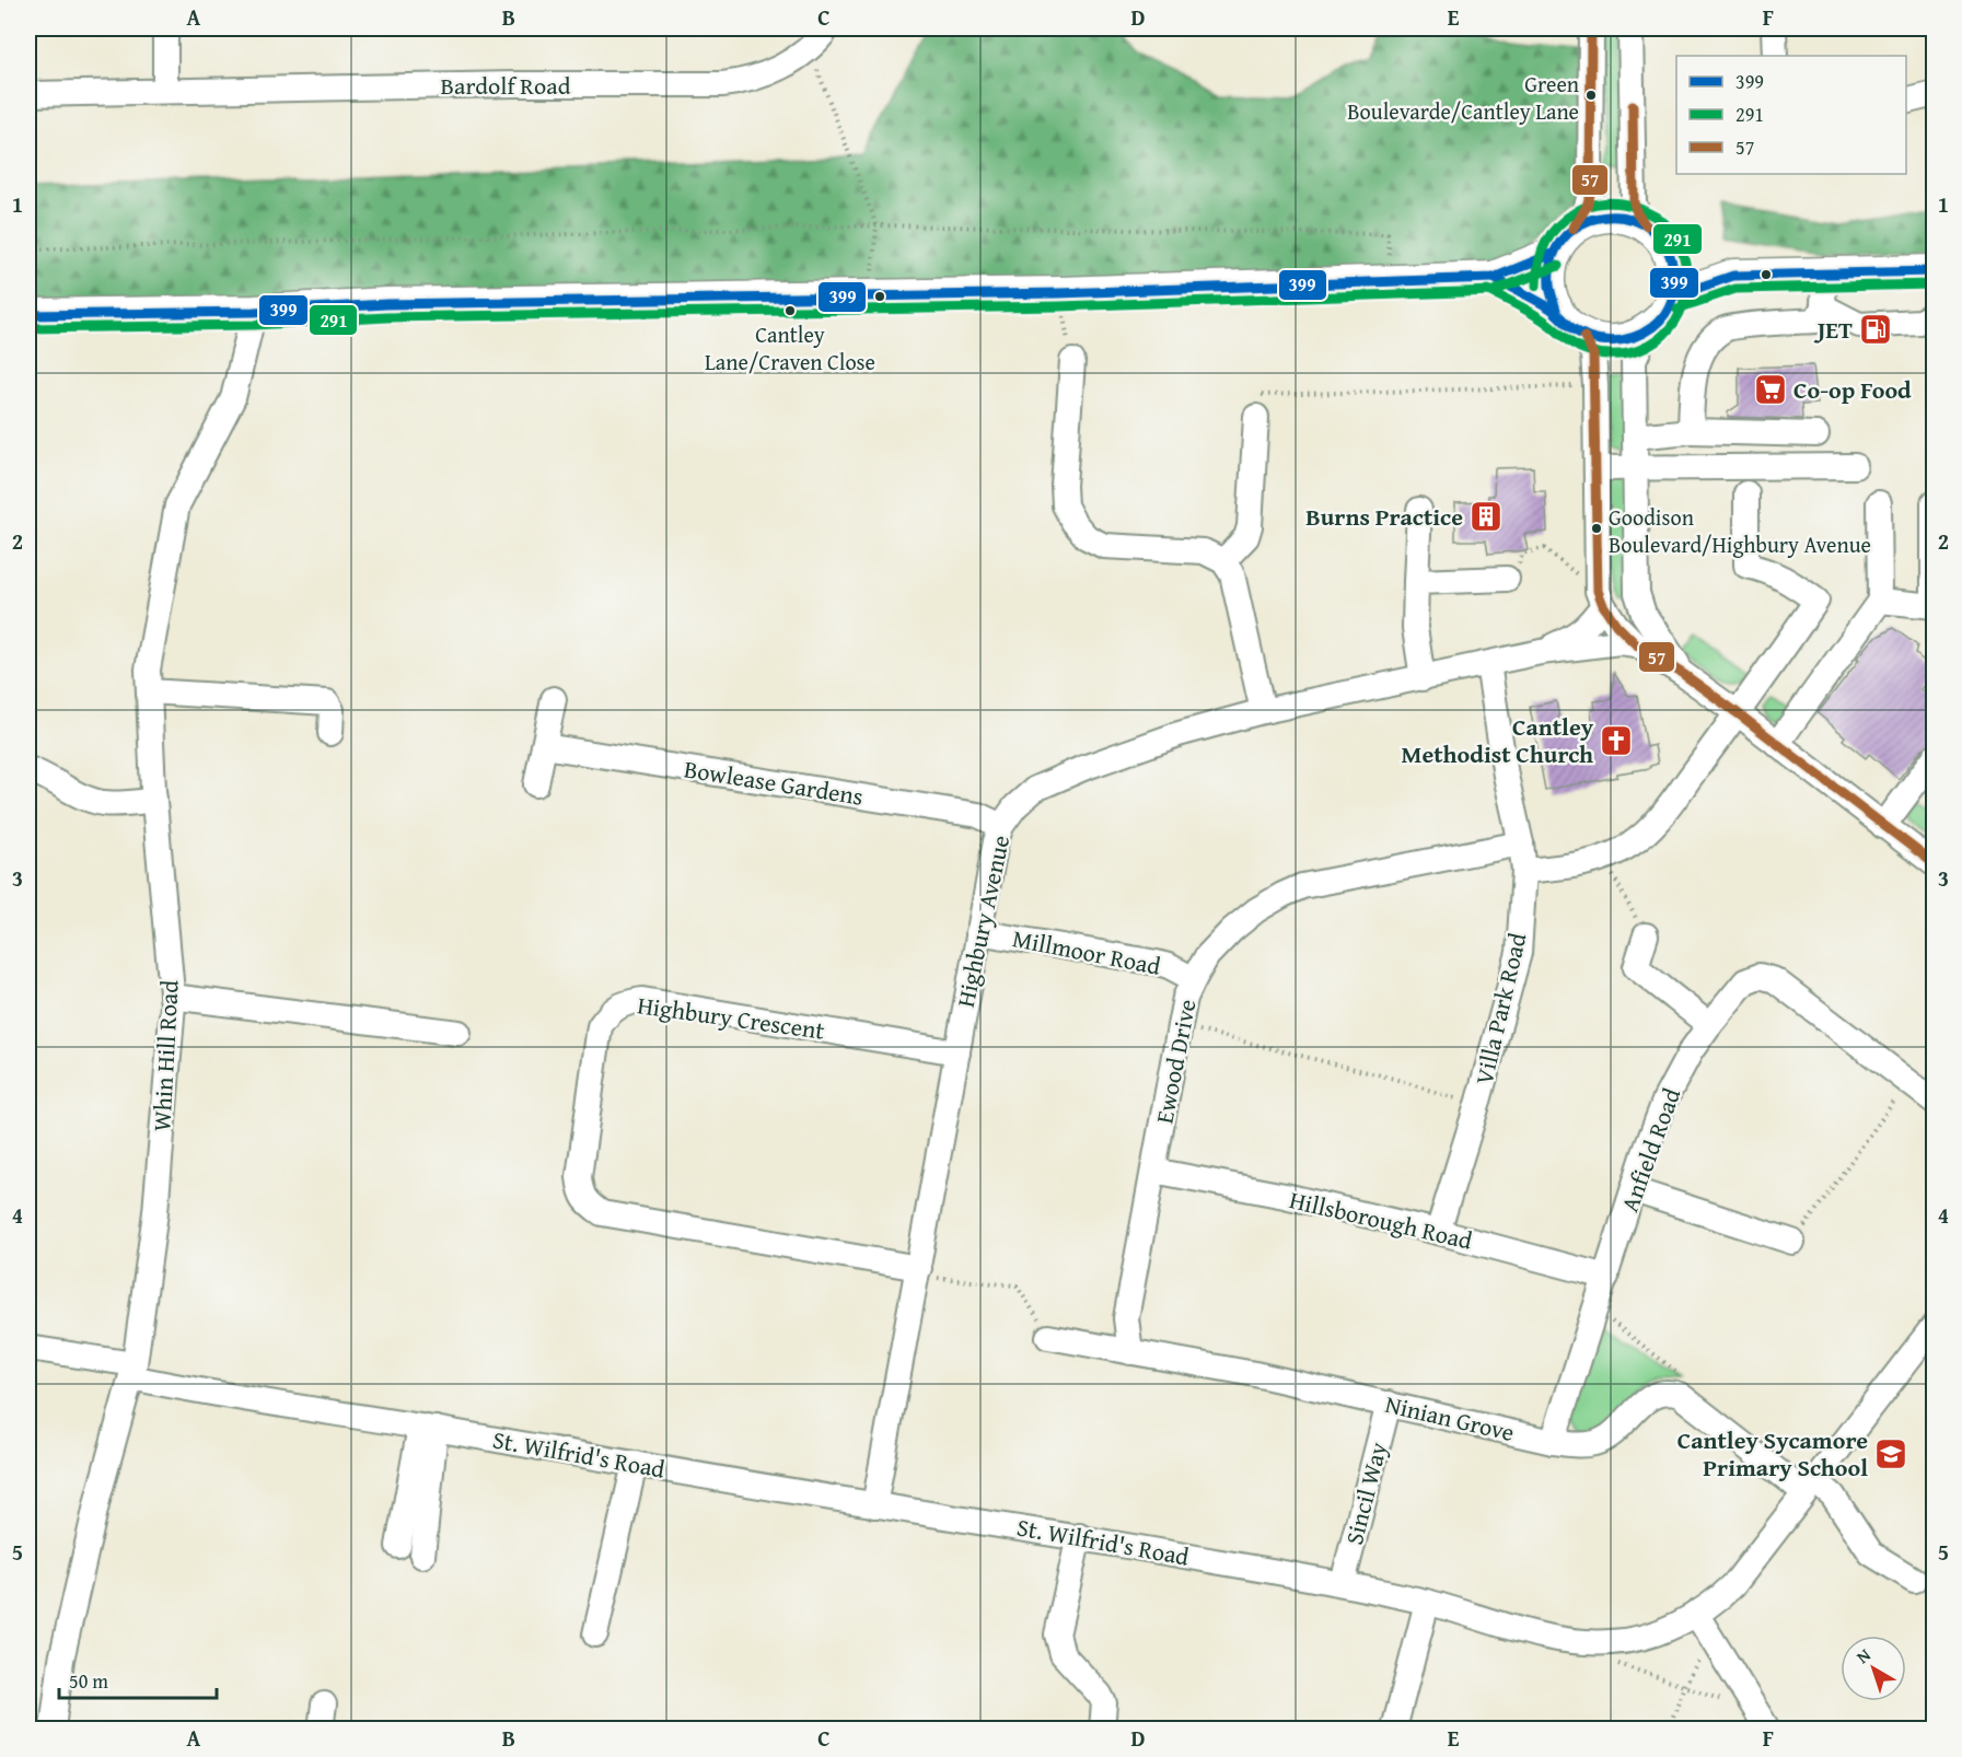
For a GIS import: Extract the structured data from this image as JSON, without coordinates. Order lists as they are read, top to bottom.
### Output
{
  "streets": {
    "street": [
      "Bardolf Road",
      "Bowlease Gardens",
      "Highbury Avenue",
      "Millmoor Road",
      "Villa Park Road",
      "Highbury Crescent",
      "Whin Hill Road",
      "Ewood Drive",
      "Anfield Road",
      "Hillsborough Road",
      "Ninian Grove",
      "St. Wilfrid's Road",
      "Sincil Way"
    ]
  },
  "crossings": [
    ["Bowlease Gardens", "Highbury Avenue"],
    ["Highbury Avenue", "Millmoor Road"],
    ["Highbury Avenue", "Villa Park Road"],
    ["Highbury Avenue", "Highbury Crescent"],
    ["Highbury Avenue", "St. Wilfrid's Road"],
    ["Millmoor Road", "Ewood Drive"],
    ["Villa Park Road", "Ewood Drive"],
    ["Villa Park Road", "Hillsborough Road"],
    ["Whin Hill Road", "St. Wilfrid's Road"],
    ["Ewood Drive", "Hillsborough Road"],
    ["Ewood Drive", "Ninian Grove"],
    ["Anfield Road", "Hillsborough Road"],
    ["Anfield Road", "Ninian Grove"],
    ["Ninian Grove", "Sincil Way"],
    ["St. Wilfrid's Road", "Sincil Way"]
  ],
  "places": {
    "other": ["Green Boulevarde/Cantley Lane", "Cantley Lane/Craven Close", "Goodison Boulevard/Highbury Avenue"],
    "fuel station": ["JET"],
    "supermarket": ["Co-op Food"],
    "building": ["Burns Practice"],
    "church": ["Cantley Methodist Church"],
    "school or university": ["Cantley Sycamore Primary School"]
  },
  "lines": ["transit line 57", "transit line 291", "transit line 399"],
  "legend": ["399", "291", "57"],
  "scale_bar": "50 m",
  "north": "top left",
  "grid": {
    "columns": [
      "A",
      "B",
      "C",
      "D",
      "E",
      "F"
    ],
    "rows": [
      "1",
      "2",
      "3",
      "4",
      "5"
    ]
  }
}
